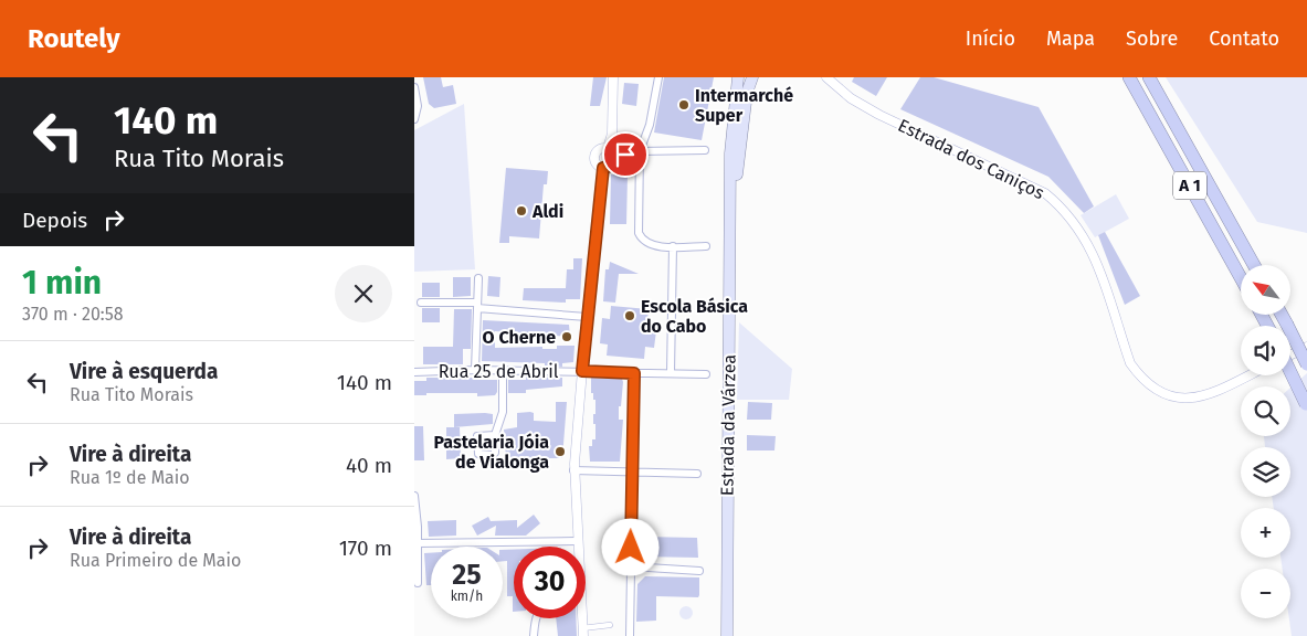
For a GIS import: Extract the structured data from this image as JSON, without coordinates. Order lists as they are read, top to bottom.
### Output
{
  "streets": {
    "highway": ["A 1"],
    "main road": ["Estrada da Várzea"],
    "street": ["Estrada dos Caniços", "Rua 25 de Abril"]
  },
  "places": [
    "Intermarché Super",
    "Aldi",
    "Escola Básica do Cabo",
    "O Cherne",
    "Pastelaria Jóia de Vialonga"
  ],
  "north": "top left",
  "page": {
    "header": "Routely",
    "nav": [
      "Início",
      "Mapa",
      "Sobre",
      "Contato"
    ],
    "turn": ["140 m", "Rua Tito Morais"],
    "then": "Depois",
    "heading": ["1 min", "370 m · 20:58"],
    "map_buttons": ["+", "−"],
    "list": [
      {
        "name": "Vire à esquerda",
        "note": "Rua Tito Morais",
        "value": "140 m"
      },
      {
        "name": "Vire à direita",
        "note": "Rua 1º de Maio",
        "value": "40 m"
      },
      {
        "name": "Vire à direita",
        "note": "Rua Primeiro de Maio",
        "value": "170 m"
      }
    ],
    "speed": "25 km/h",
    "limit": "30"
  }
}
